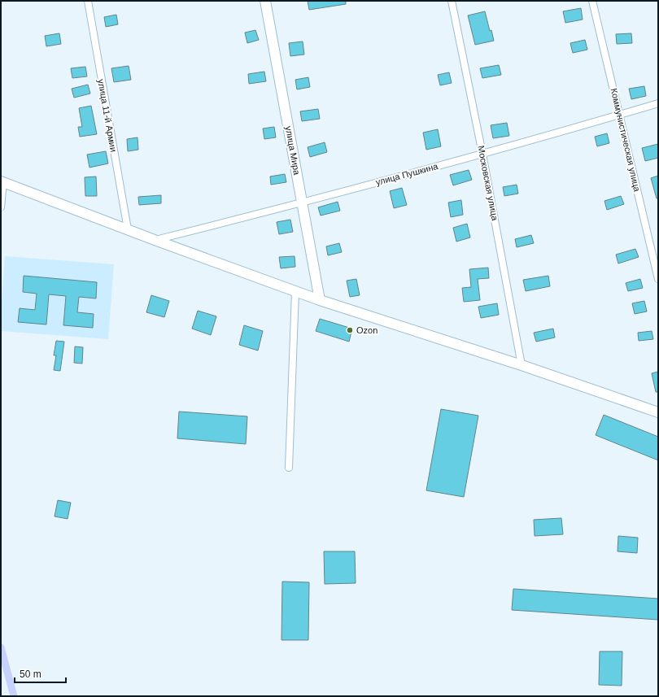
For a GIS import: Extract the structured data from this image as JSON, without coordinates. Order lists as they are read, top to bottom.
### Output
{
  "streets": {
    "main road": ["улица Мира"],
    "street": [
      "улица 11-й Армии",
      "Коммунистическая улица",
      "улица Пушкина",
      "Московская улица"
    ]
  },
  "crossings": [
    ["Коммунистическая улица", "улица Пушкина"],
    ["улица Мира", "улица Пушкина"],
    ["улица Пушкина", "Московская улица"]
  ],
  "places": ["Ozon"],
  "scale_bar": "50 m"
}
